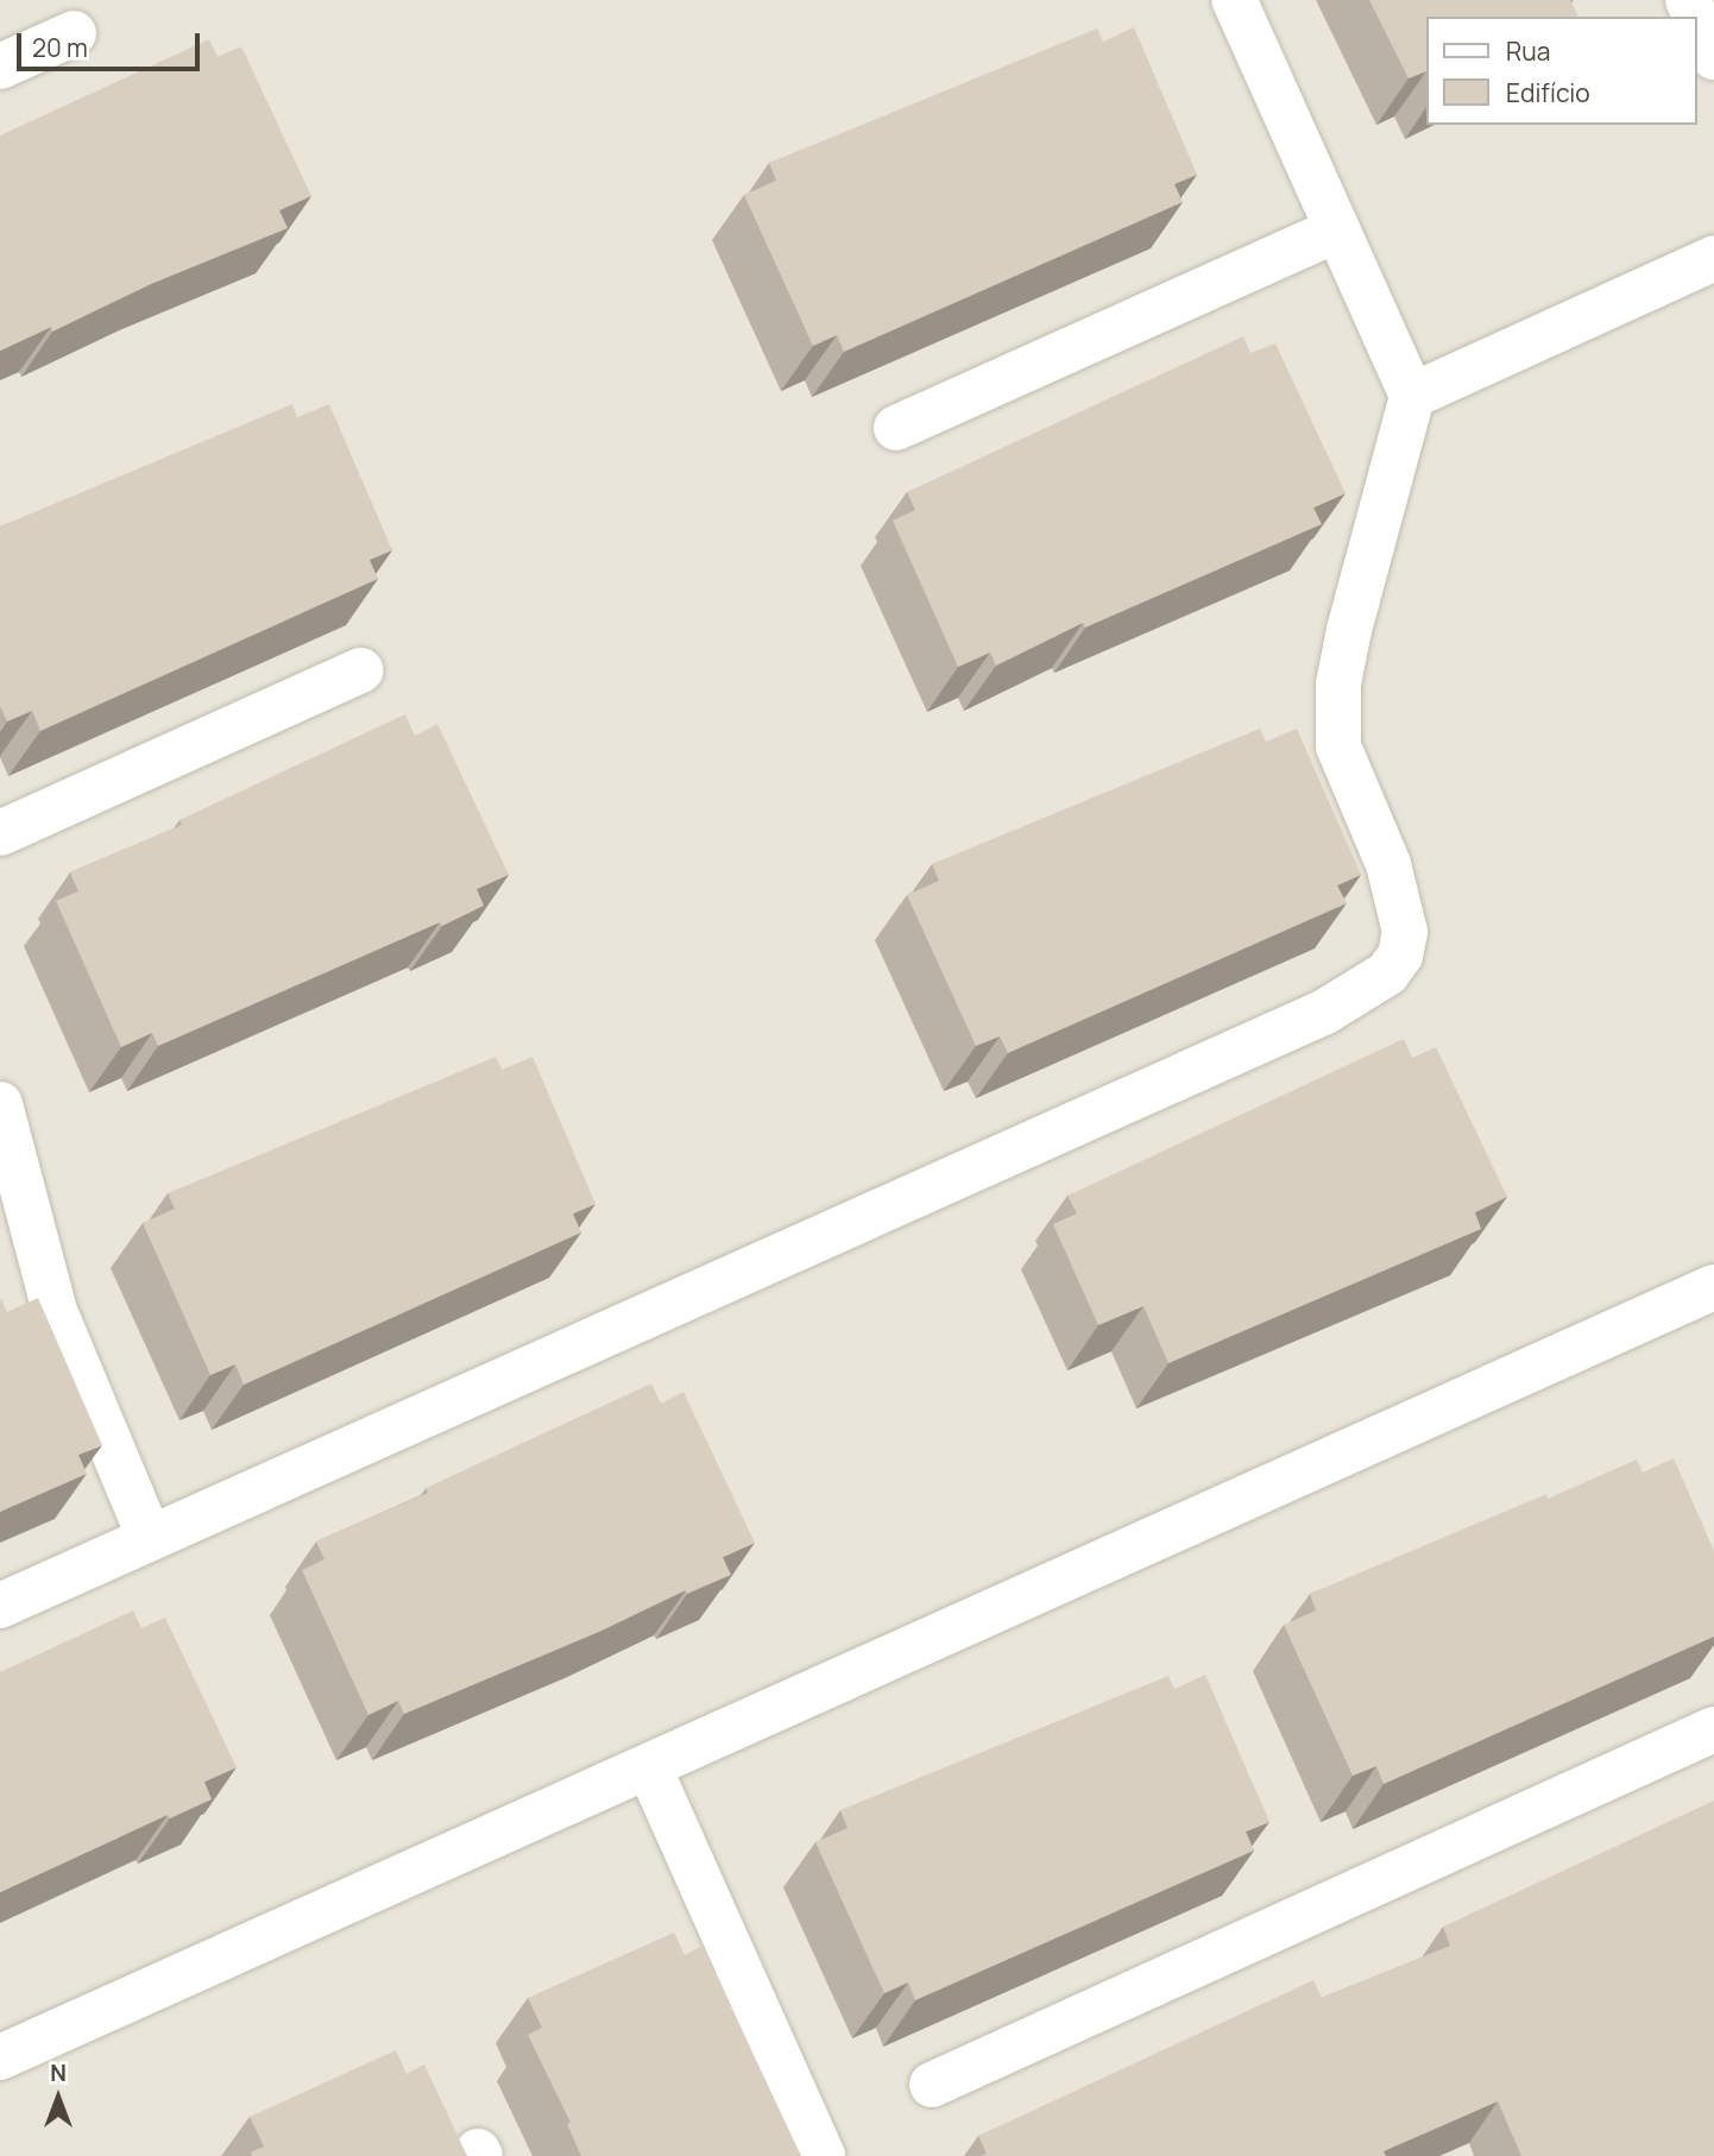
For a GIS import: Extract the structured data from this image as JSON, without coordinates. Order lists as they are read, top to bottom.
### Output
{
  "legend": ["Rua", "Edifício"],
  "scale_bar": "20 m",
  "north": "top"
}
